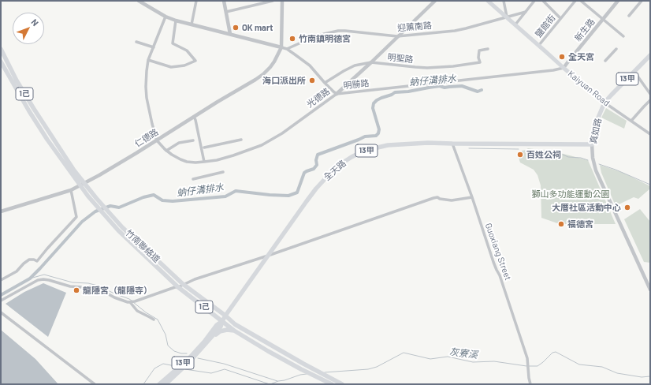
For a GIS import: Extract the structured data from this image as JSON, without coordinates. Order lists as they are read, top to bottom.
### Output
{
  "streets": {
    "main road": [
      "13甲",
      "Kaiyuan Road",
      "1己",
      "真如路",
      "全天路",
      "竹南聯絡道"
    ],
    "street": [
      "鹽館街",
      "迎薰南路",
      "新生路",
      "明聖路",
      "明勝路",
      "光德路",
      "仁德路",
      "Guoxiang Street"
    ]
  },
  "crossings": [
    ["鹽館街", "Kaiyuan Road"],
    ["迎薰南路", "明勝路"],
    ["迎薰南路", "Kaiyuan Road"],
    ["迎薰南路", "光德路"],
    ["新生路", "明勝路"],
    ["新生路", "Kaiyuan Road"],
    ["明聖路", "明勝路"],
    ["明聖路", "光德路"],
    ["13甲", "全天路"],
    ["13甲", "竹南聯絡道"],
    ["明勝路", "Kaiyuan Road"],
    ["明勝路", "光德路"],
    ["明勝路", "仁德路"],
    ["Kaiyuan Road", "真如路"],
    ["光德路", "仁德路"],
    ["真如路", "全天路"],
    ["全天路", "竹南聯絡道"],
    ["全天路", "Guoxiang Street"]
  ],
  "water": ["蚋仔溝排水", "灰寮溪"],
  "parks": ["獅山多功能運動公園"],
  "places": [
    "OK mart",
    "竹南鎮明德宮",
    "全天宮",
    "海口派出所",
    "百姓公祠",
    "大厝社區活動中心",
    "福德宮",
    "龍隱宮（龍隱寺）"
  ],
  "north": "top right"
}
